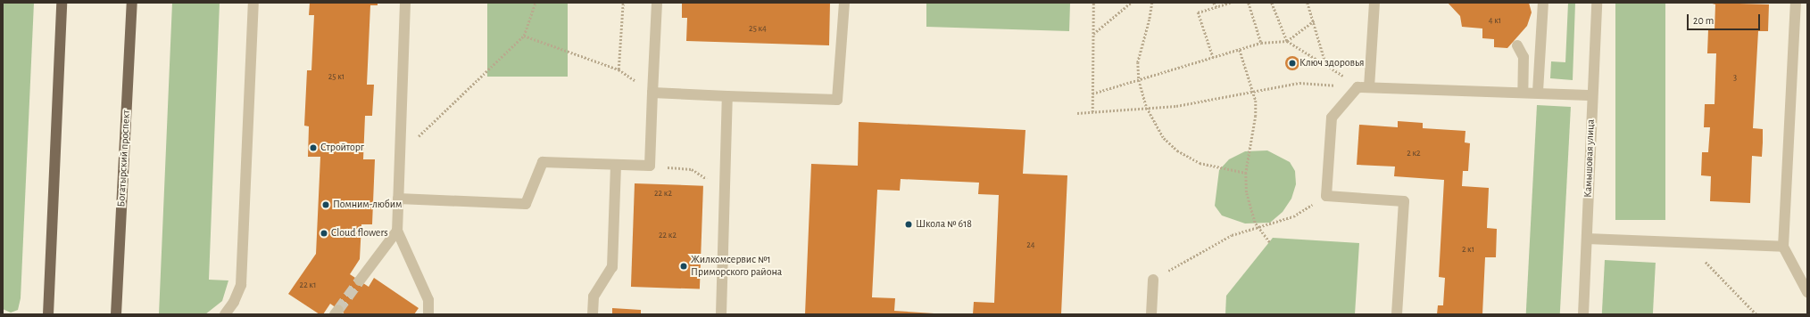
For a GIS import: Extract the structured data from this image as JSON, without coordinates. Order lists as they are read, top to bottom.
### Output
{
  "streets": {
    "main road": ["Богатырский проспект"],
    "street": ["Камышовая улица"]
  },
  "places": [
    "Ключ здоровья",
    "Стройторг",
    "Помним-любим",
    "Школа № 618",
    "Cloud flowers",
    "Жилкомсервис №1 Приморского района"
  ],
  "house_numbers": [
    "4 к1",
    "25 к4",
    "25 к1",
    "3",
    "2 к2",
    "22 к2",
    "22 к2",
    "24",
    "2 к1",
    "22 к1"
  ],
  "scale_bar": "20 m"
}
